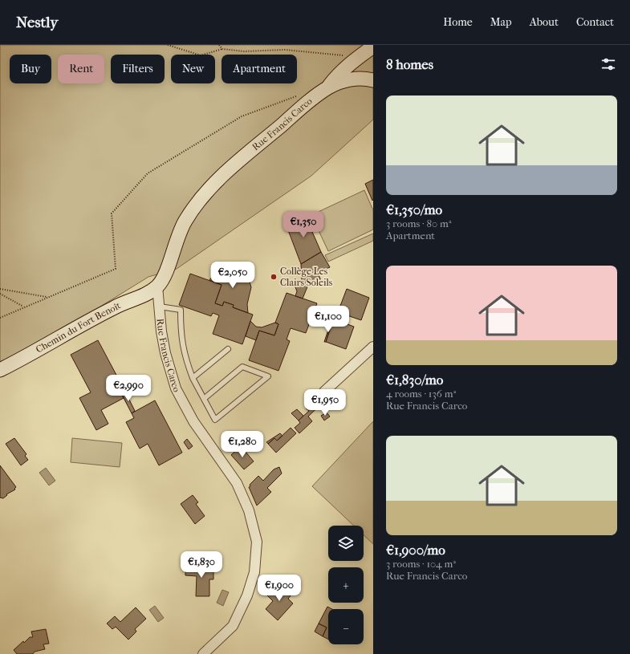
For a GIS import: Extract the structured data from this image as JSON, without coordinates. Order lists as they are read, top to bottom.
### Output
{
  "streets": {
    "street": ["Rue Francis Carco", "Chemin du Fort Benoît"]
  },
  "crossings": [
    ["Rue Francis Carco", "Chemin du Fort Benoît"]
  ],
  "places": ["Collège Les Clairs Soleils"],
  "page": {
    "header": "Nestly",
    "nav": [
      "Home",
      "Map",
      "About",
      "Contact"
    ],
    "heading": "8 homes",
    "chip": [
      "Buy",
      "Rent",
      "Filters",
      "New",
      "Apartment"
    ],
    "list": [
      {
        "name": "€1,350/mo",
        "note": "3 rooms · 80 m² · Apartment"
      },
      {
        "name": "€1,830/mo",
        "note": "4 rooms · 136 m² · Rue Francis Carco"
      },
      {
        "name": "€1,900/mo",
        "note": "3 rooms · 104 m² · Rue Francis Carco"
      }
    ],
    "price": [
      "€1,350",
      "€2,050",
      "€1,100",
      "€2,990",
      "€1,950",
      "€1,280",
      "€1,830",
      "€1,900"
    ],
    "map_buttons": ["+", "−"]
  }
}
